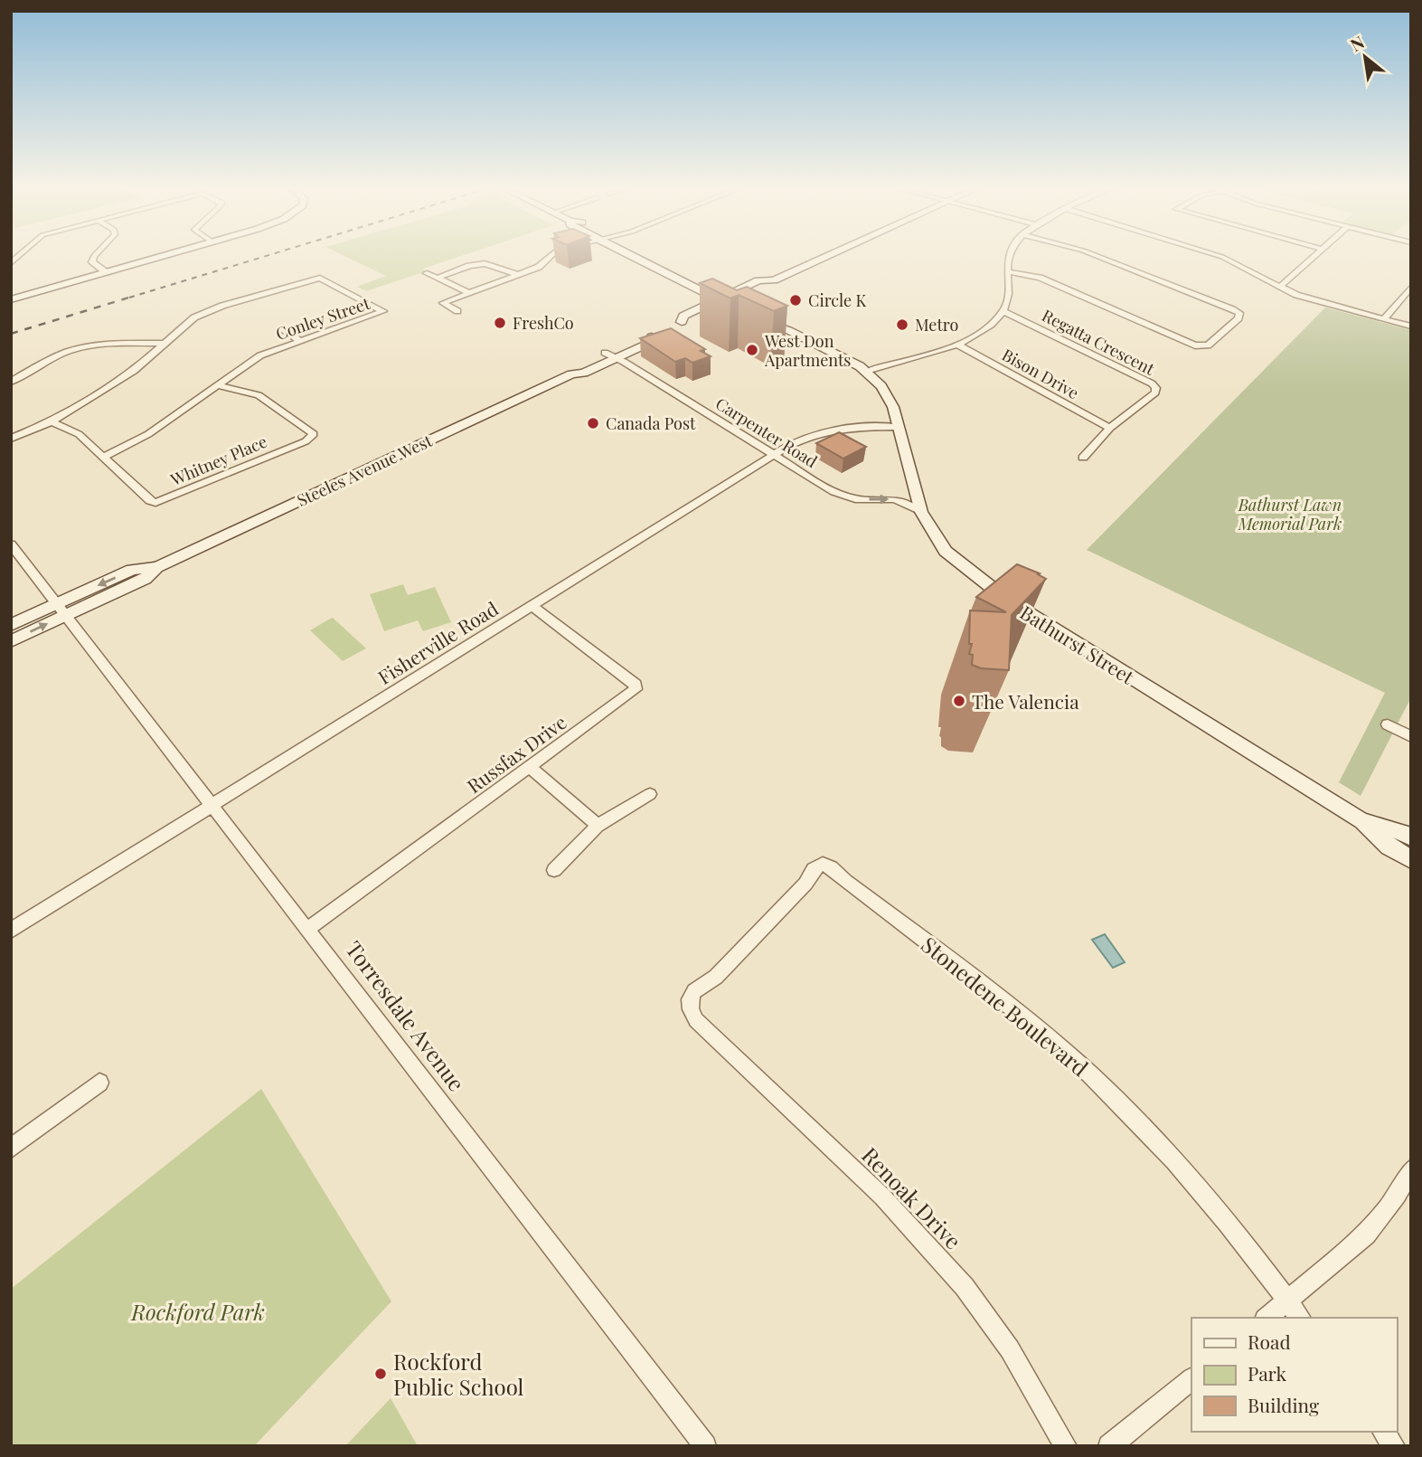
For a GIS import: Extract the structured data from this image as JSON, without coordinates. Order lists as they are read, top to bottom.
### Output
{
  "streets": {
    "main road": ["Steeles Avenue West", "Bathurst Street"],
    "street": [
      "Conley Street",
      "Regatta Crescent",
      "Bison Drive",
      "Carpenter Road",
      "Whitney Place",
      "Fisherville Road",
      "Russfax Drive",
      "Stonedene Boulevard",
      "Torresdale Avenue",
      "Renoak Drive"
    ]
  },
  "crossings": [
    ["Conley Street", "Whitney Place"],
    ["Regatta Crescent", "Bison Drive"],
    ["Carpenter Road", "Steeles Avenue West"],
    ["Carpenter Road", "Fisherville Road"],
    ["Carpenter Road", "Bathurst Street"],
    ["Steeles Avenue West", "Torresdale Avenue"],
    ["Fisherville Road", "Bathurst Street"],
    ["Fisherville Road", "Russfax Drive"],
    ["Fisherville Road", "Torresdale Avenue"],
    ["Russfax Drive", "Torresdale Avenue"],
    ["Stonedene Boulevard", "Renoak Drive"]
  ],
  "one_way": ["Carpenter Road"],
  "parks": ["Bathurst Lawn Memorial Park", "Rockford Park"],
  "places": [
    "Circle K",
    "FreshCo",
    "Metro",
    "West Don Apartments",
    "Canada Post",
    "The Valencia",
    "Rockford Public School"
  ],
  "legend": ["Road", "Park", "Building"],
  "north": "top left"
}
